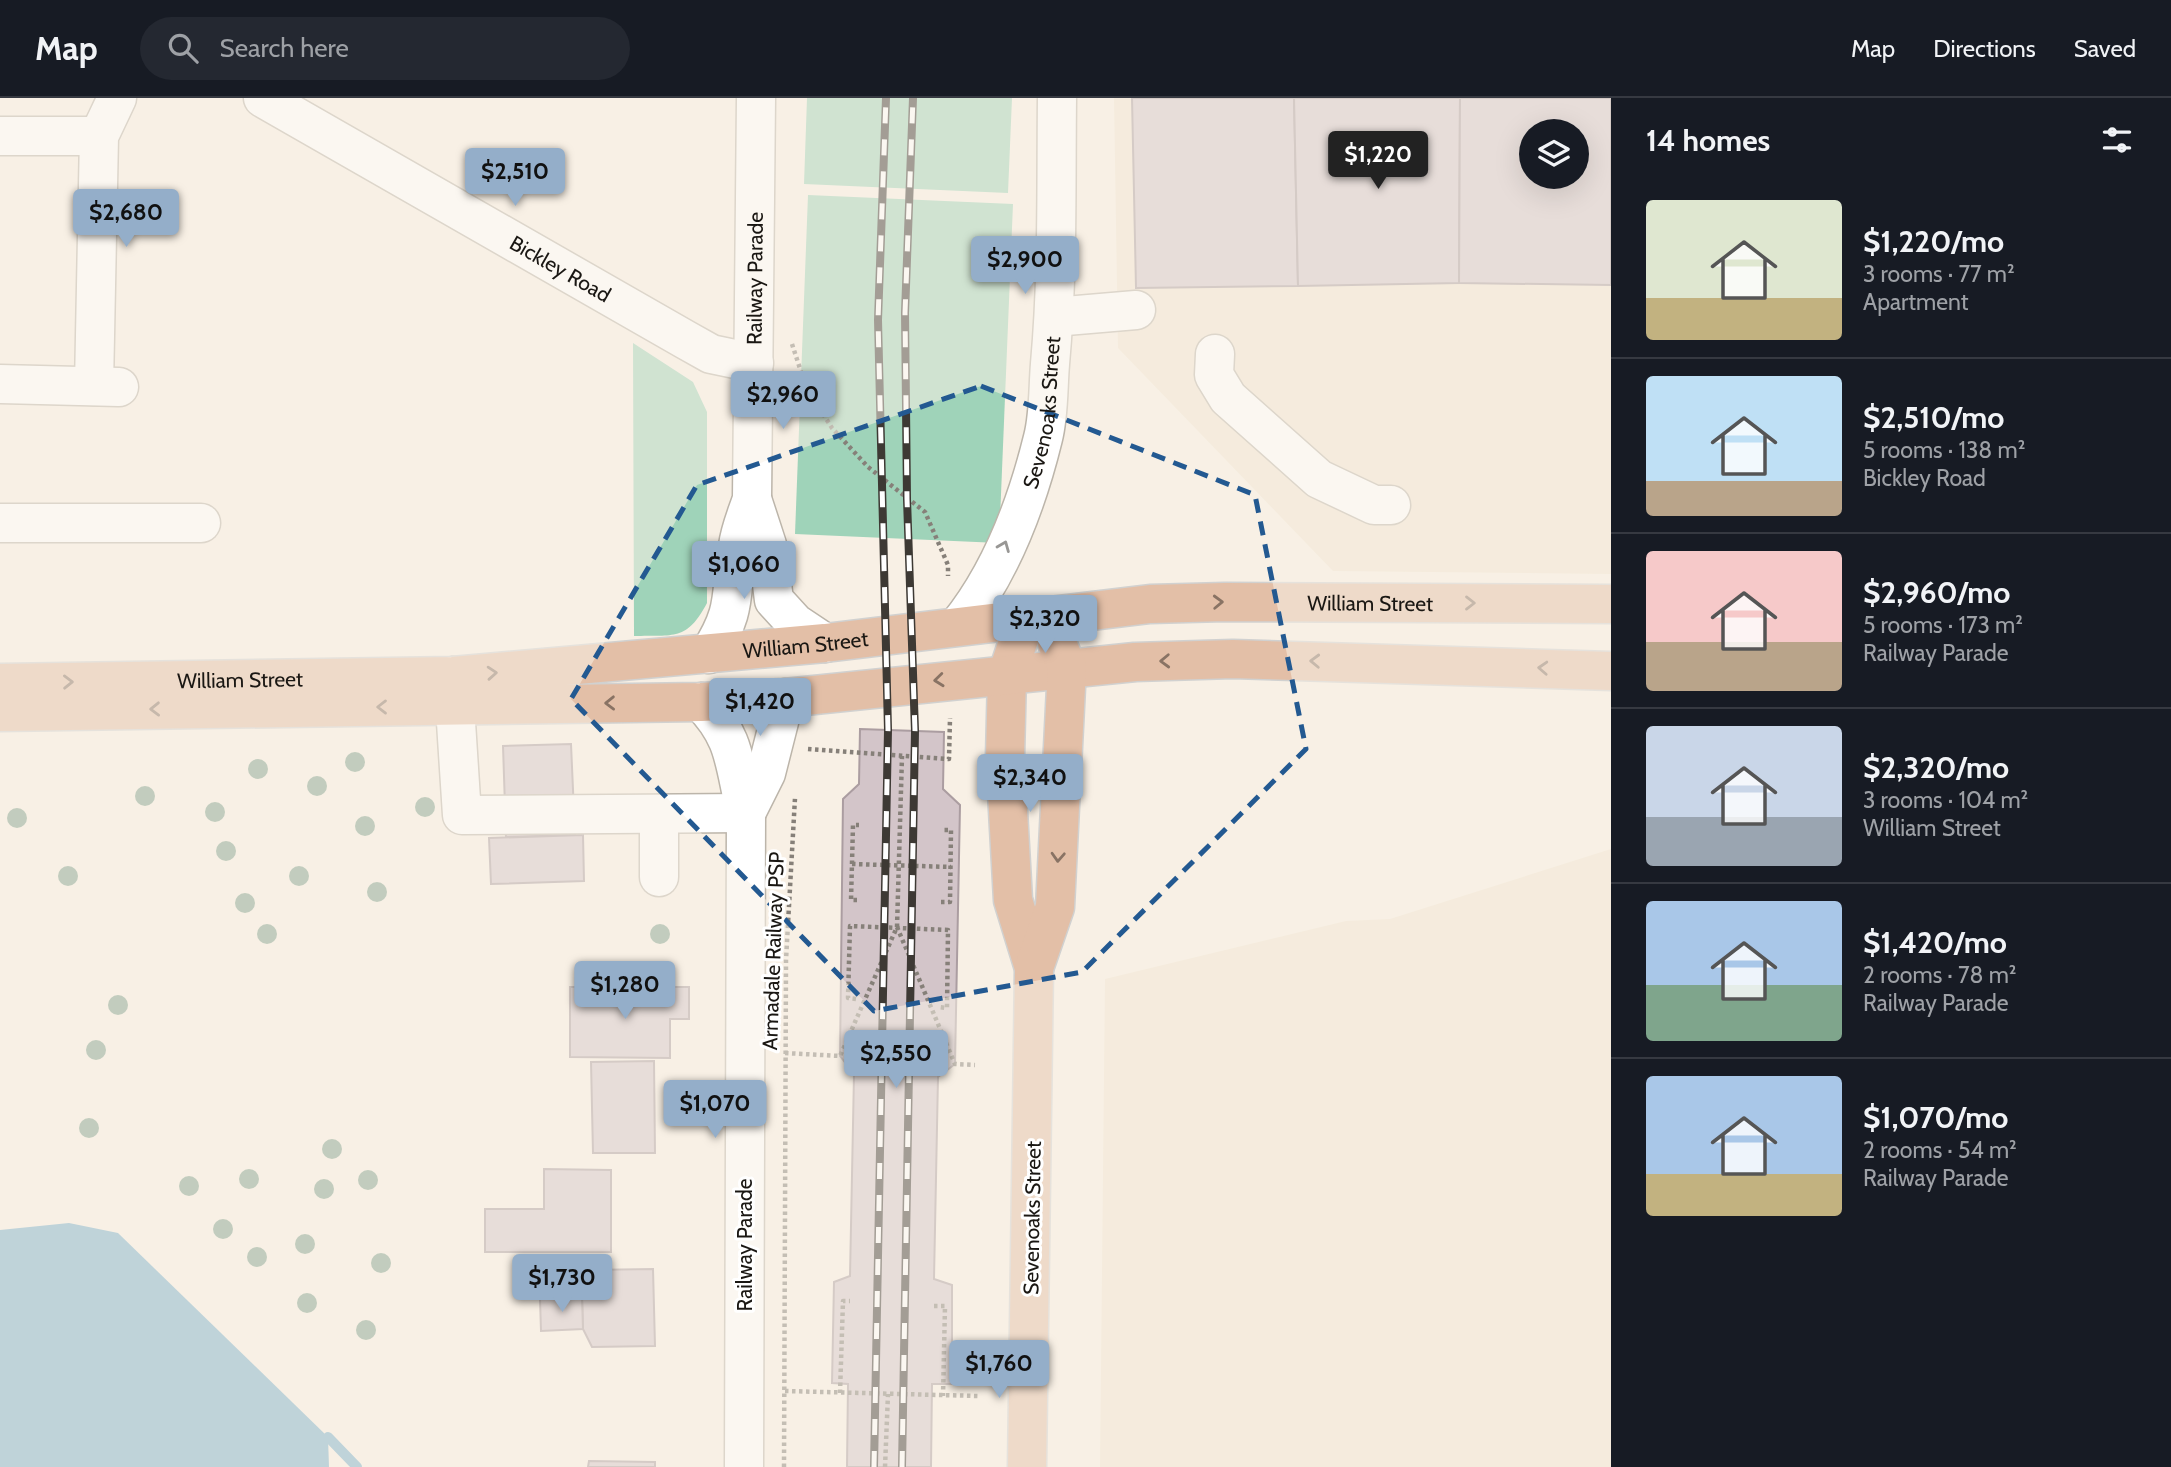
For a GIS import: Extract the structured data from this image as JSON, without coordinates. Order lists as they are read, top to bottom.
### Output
{
  "streets": {
    "main road": ["Sevenoaks Street", "William Street"],
    "street": ["Bickley Road", "Railway Parade"],
    "path": ["Armadale Railway PSP"]
  },
  "crossings": [
    ["Bickley Road", "Railway Parade"],
    ["Railway Parade", "William Street"],
    ["Sevenoaks Street", "William Street"]
  ],
  "page": {
    "header": "Map",
    "search": "Search here",
    "nav": ["Map", "Directions", "Saved"],
    "heading": "14 homes",
    "price": [
      "$1,220",
      "$2,510",
      "$2,680",
      "$2,900",
      "$2,960",
      "$1,060",
      "$2,320",
      "$1,420",
      "$2,340",
      "$1,280",
      "$2,550",
      "$1,070",
      "$1,730",
      "$1,760"
    ],
    "list": [
      {
        "name": "$1,220/mo",
        "note": "3 rooms · 77 m² · Apartment"
      },
      {
        "name": "$2,510/mo",
        "note": "5 rooms · 138 m² · Bickley Road"
      },
      {
        "name": "$2,960/mo",
        "note": "5 rooms · 173 m² · Railway Parade"
      },
      {
        "name": "$2,320/mo",
        "note": "3 rooms · 104 m² · William Street"
      },
      {
        "name": "$1,420/mo",
        "note": "2 rooms · 78 m² · Railway Parade"
      },
      {
        "name": "$1,070/mo",
        "note": "2 rooms · 54 m² · Railway Parade"
      }
    ]
  }
}
